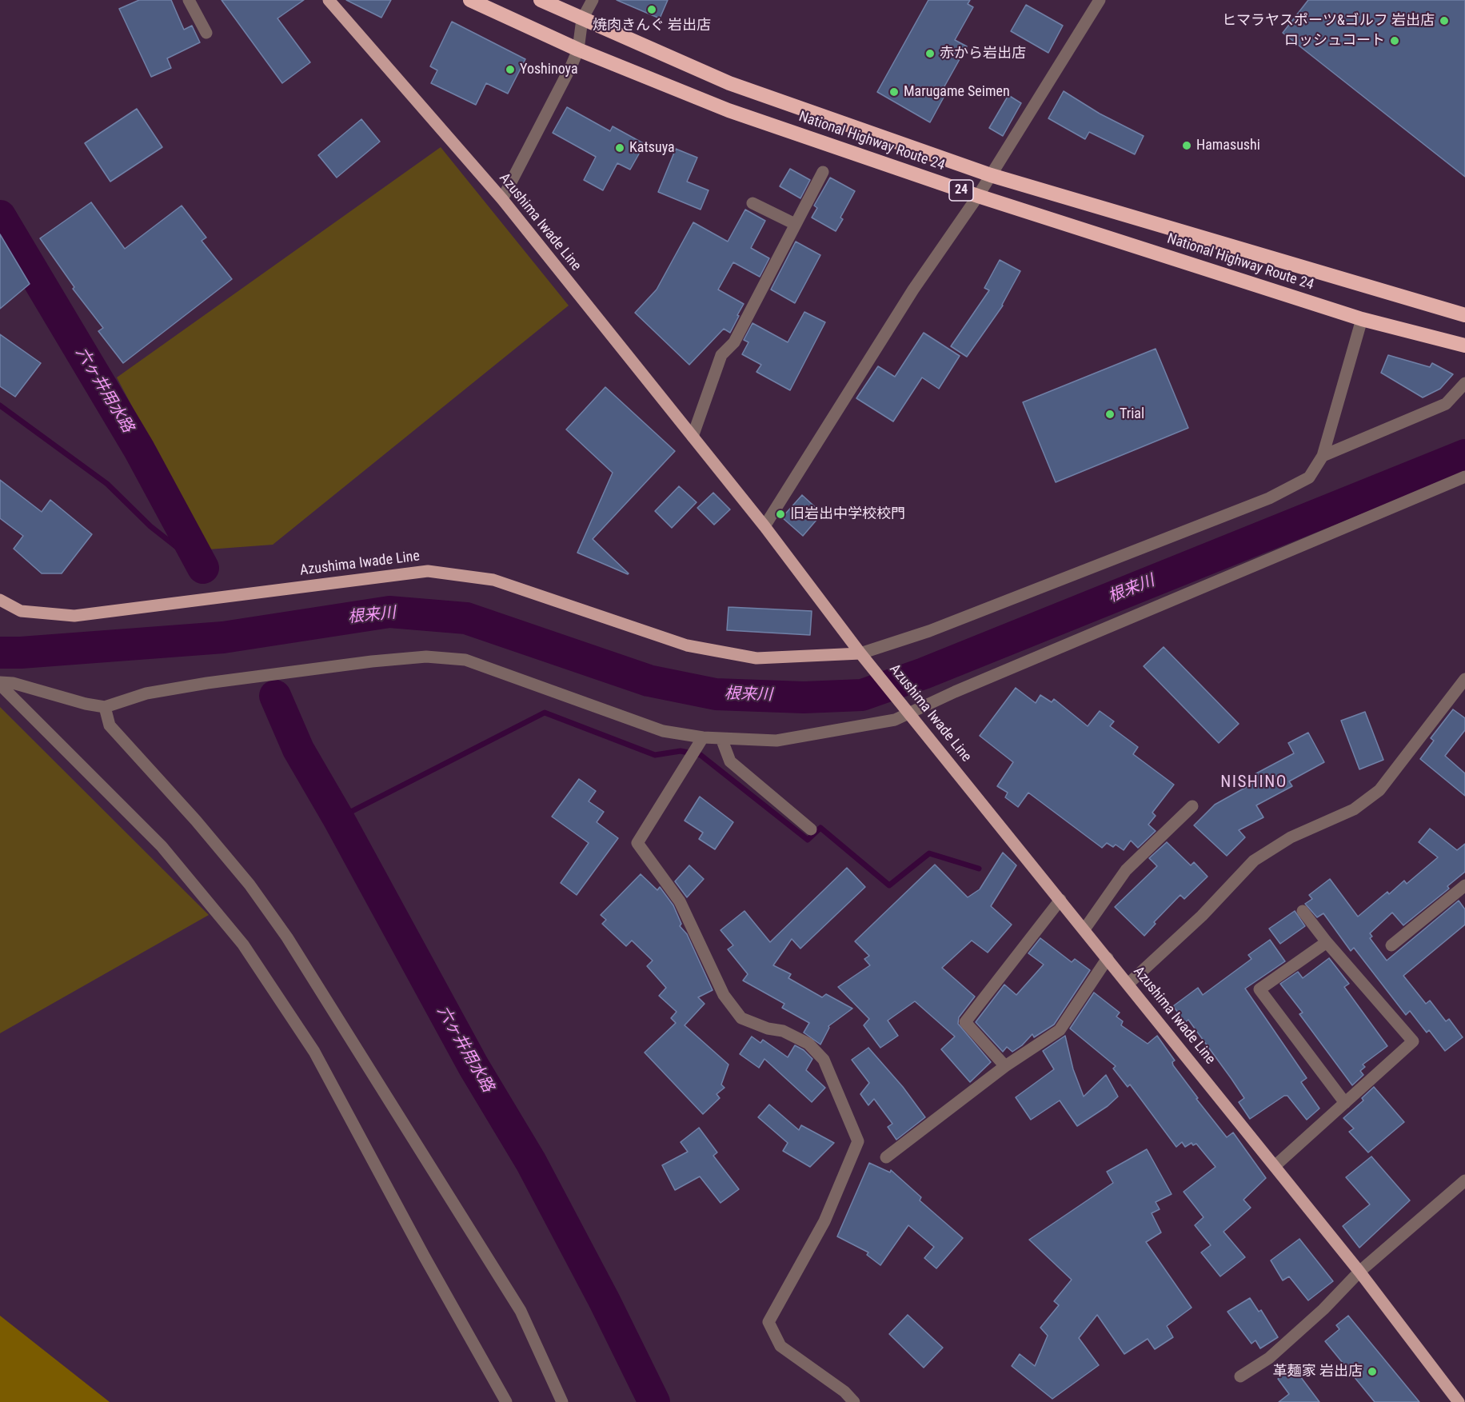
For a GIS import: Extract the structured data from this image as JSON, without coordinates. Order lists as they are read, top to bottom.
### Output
{
  "streets": {
    "highway": ["National Highway Route 24", "24"],
    "main road": ["Azushima Iwade Line"]
  },
  "districts": ["NISHINO"],
  "water": ["六ヶ井用水路", "根来川"],
  "places": [
    "焼肉きんぐ 岩出店",
    "ヒマラヤスポーツ&ゴルフ 岩出店",
    "ロッシュコート",
    "赤から岩出店",
    "Yoshinoya",
    "Marugame Seimen",
    "Hamasushi",
    "Katsuya",
    "Trial",
    "旧岩出中学校校門",
    "革麺家 岩出店"
  ]
}
